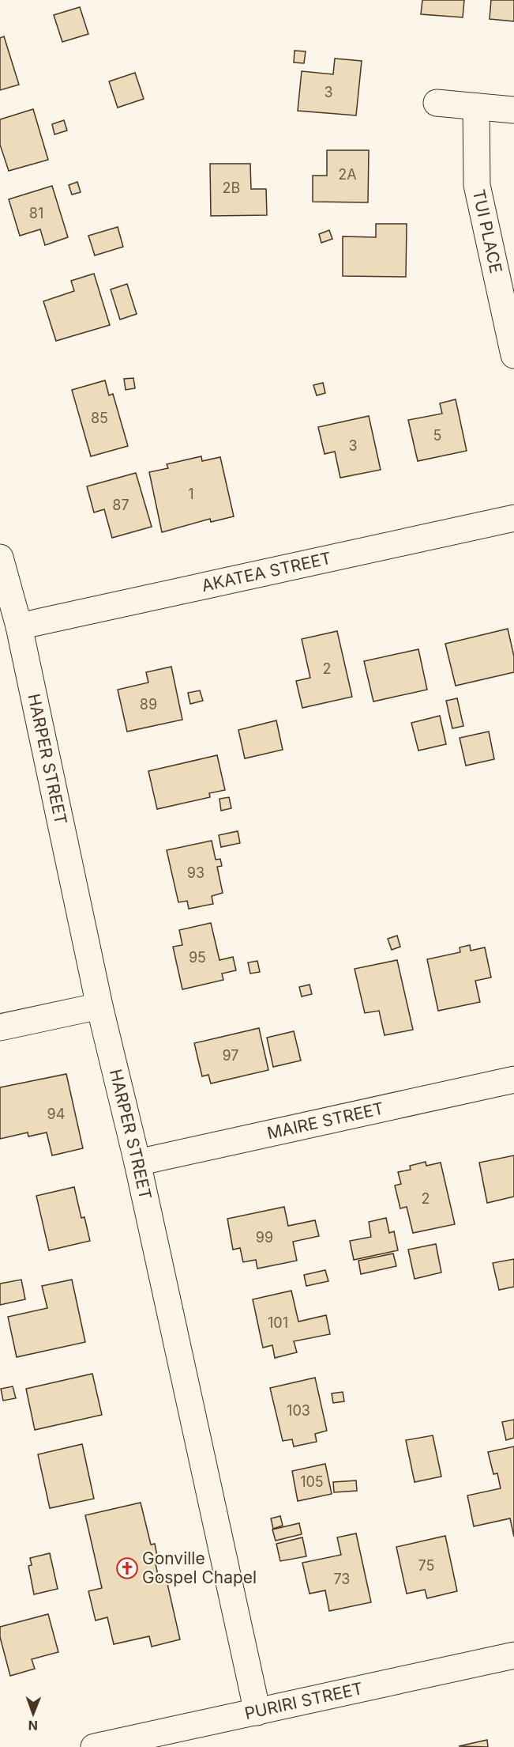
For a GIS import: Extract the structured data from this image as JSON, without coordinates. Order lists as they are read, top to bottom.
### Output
{
  "streets": {
    "street": [
      "TUI PLACE",
      "AKATEA STREET",
      "HARPER STREET",
      "MAIRE STREET",
      "PURIRI STREET"
    ]
  },
  "crossings": [
    ["AKATEA STREET", "HARPER STREET"],
    ["HARPER STREET", "MAIRE STREET"],
    ["HARPER STREET", "PURIRI STREET"]
  ],
  "places": {
    "church": ["Gonville Gospel Chapel"]
  },
  "house_numbers": [
    "3",
    "2A",
    "2B",
    "81",
    "85",
    "5",
    "3",
    "1",
    "87",
    "2",
    "89",
    "93",
    "95",
    "97",
    "94",
    "2",
    "99",
    "101",
    "103",
    "105",
    "75",
    "73"
  ],
  "north": "bottom"
}
